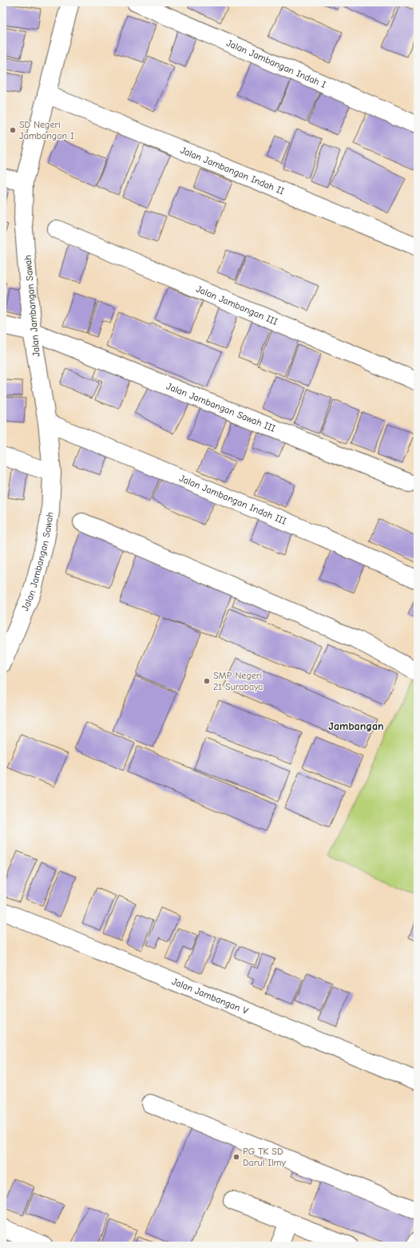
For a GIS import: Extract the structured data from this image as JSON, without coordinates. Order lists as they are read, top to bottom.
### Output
{
  "streets": {
    "street": [
      "Jalan Jambangan Indah I",
      "Jalan Jambangan Indah II",
      "Jalan Jambangan Sawah",
      "Jalan Jambangan III",
      "Jalan Jambangan Sawah III",
      "Jalan Jambangan Indah III",
      "Jalan Jambangan V"
    ]
  },
  "crossings": [
    ["Jalan Jambangan Indah II", "Jalan Jambangan Sawah"],
    ["Jalan Jambangan Sawah", "Jalan Jambangan Sawah III"],
    ["Jalan Jambangan Sawah", "Jalan Jambangan Indah III"]
  ],
  "districts": ["Jambangan"],
  "places": ["SD Negeri Jambangan I", "SMP Negeri 21 Surabaya", "PG TK SD Darul Ilmy"]
}
